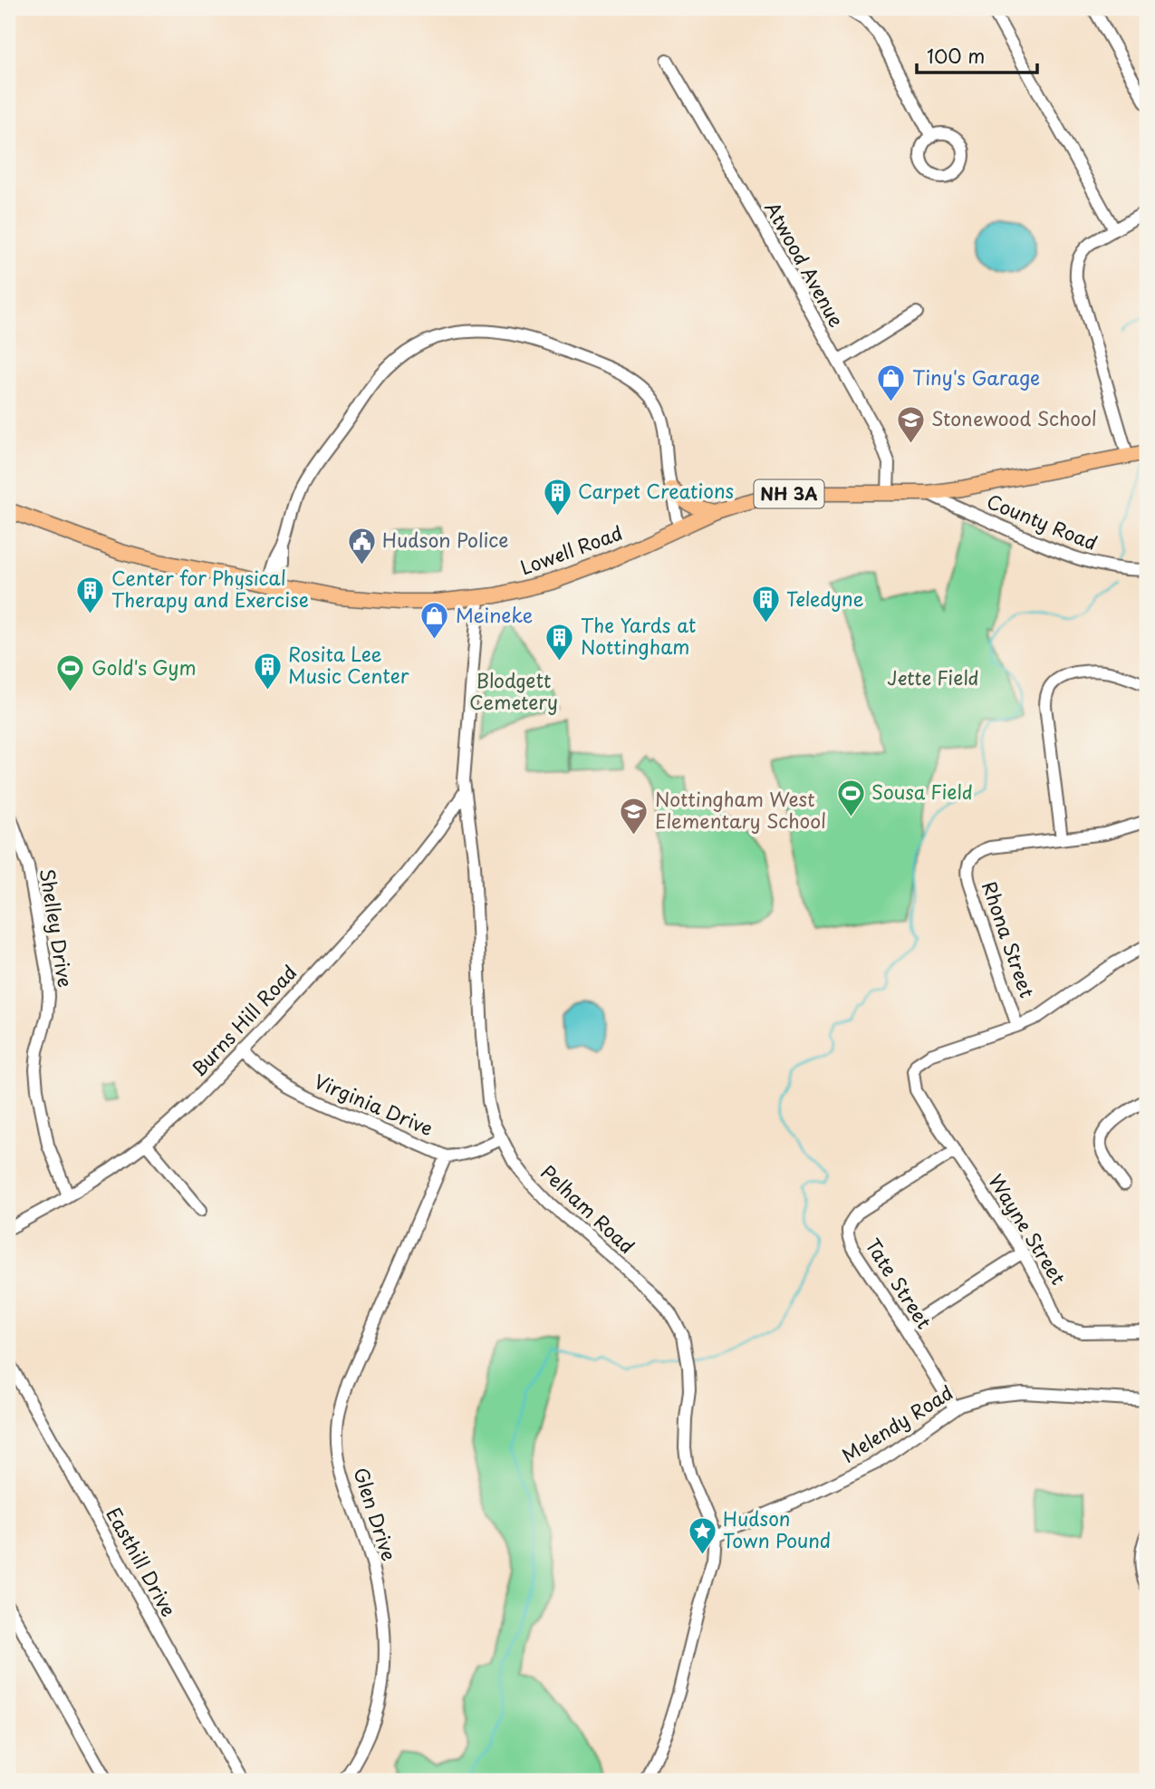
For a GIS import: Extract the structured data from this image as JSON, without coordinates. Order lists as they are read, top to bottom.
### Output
{
  "streets": {
    "main road": ["NH 3A", "Lowell Road"],
    "street": [
      "Atwood Avenue",
      "County Road",
      "Shelley Drive",
      "Rhona Street",
      "Burns Hill Road",
      "Virginia Drive",
      "Pelham Road",
      "Wayne Street",
      "Tate Street",
      "Melendy Road",
      "Glen Drive",
      "Easthill Drive"
    ]
  },
  "crossings": [
    ["Atwood Avenue", "Lowell Road"],
    ["County Road", "Lowell Road"],
    ["Lowell Road", "Pelham Road"],
    ["Shelley Drive", "Burns Hill Road"],
    ["Rhona Street", "Wayne Street"],
    ["Burns Hill Road", "Virginia Drive"],
    ["Burns Hill Road", "Pelham Road"],
    ["Virginia Drive", "Pelham Road"],
    ["Virginia Drive", "Glen Drive"],
    ["Pelham Road", "Melendy Road"],
    ["Wayne Street", "Tate Street"],
    ["Tate Street", "Melendy Road"]
  ],
  "parks": ["Jette Field", "Blodgett Cemetery"],
  "places": {
    "shop": ["Tiny's Garage", "Meineke"],
    "school or university": ["Stonewood School", "Nottingham West Elementary School"],
    "building": [
      "Carpet Creations",
      "Center for Physical Therapy and Exercise",
      "Teledyne",
      "The Yards at Nottingham",
      "Rosita Lee Music Center"
    ],
    "public building": ["Hudson Police"],
    "sports": ["Gold's Gym", "Sousa Field"],
    "place": ["Hudson Town Pound"]
  },
  "scale_bar": "100 m"
}
